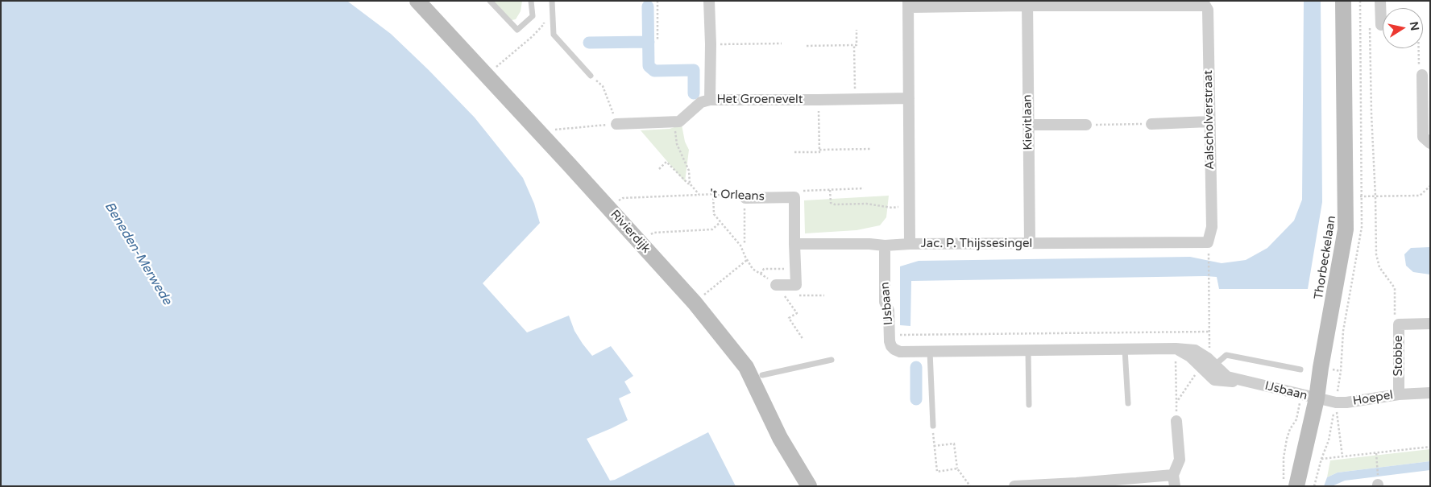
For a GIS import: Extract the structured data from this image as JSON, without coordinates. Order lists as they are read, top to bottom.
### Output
{
  "streets": {
    "street": [
      "Het Groenevelt",
      "Aalscholverstraat",
      "Kievitlaan",
      "'t Orleans",
      "Rivierdijk",
      "Jac. P. Thijssesingel",
      "Thorbeckelaan",
      "IJsbaan",
      "Stobbe",
      "Hoepel"
    ]
  },
  "crossings": [
    ["Het Groenevelt", "Jac. P. Thijssesingel"],
    ["Aalscholverstraat", "Kievitlaan"],
    ["Aalscholverstraat", "Jac. P. Thijssesingel"],
    ["Kievitlaan", "Jac. P. Thijssesingel"],
    ["Thorbeckelaan", "IJsbaan"],
    ["Thorbeckelaan", "Hoepel"],
    ["IJsbaan", "Hoepel"],
    ["Stobbe", "Hoepel"]
  ],
  "water": ["Beneden-Merwede"],
  "north": "right"
}
